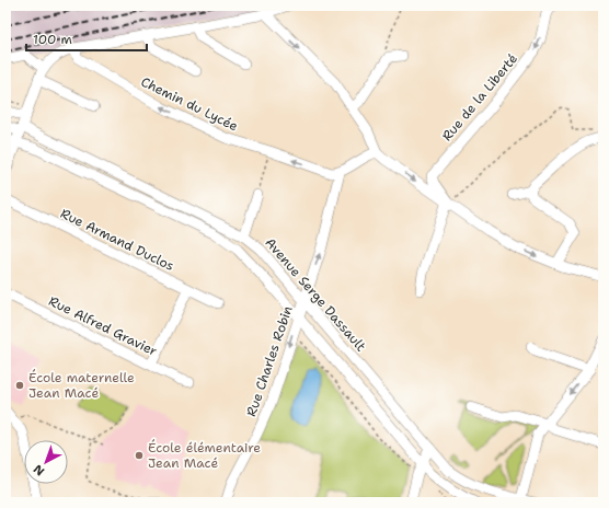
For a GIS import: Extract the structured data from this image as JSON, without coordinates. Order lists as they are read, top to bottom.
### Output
{
  "streets": {
    "street": [
      "Rue de la Liberté",
      "Chemin du Lycée",
      "Rue Armand Duclos",
      "Avenue Serge Dassault",
      "Rue Alfred Gravier",
      "Rue Charles Robin"
    ]
  },
  "crossings": [
    ["Chemin du Lycée", "Rue Charles Robin"],
    ["Avenue Serge Dassault", "Rue Charles Robin"]
  ],
  "one_way": ["Rue de la Liberté"],
  "places": ["École maternelle Jean Macé", "École élémentaire Jean Macé"],
  "scale_bar": "100 m",
  "north": "bottom left"
}
